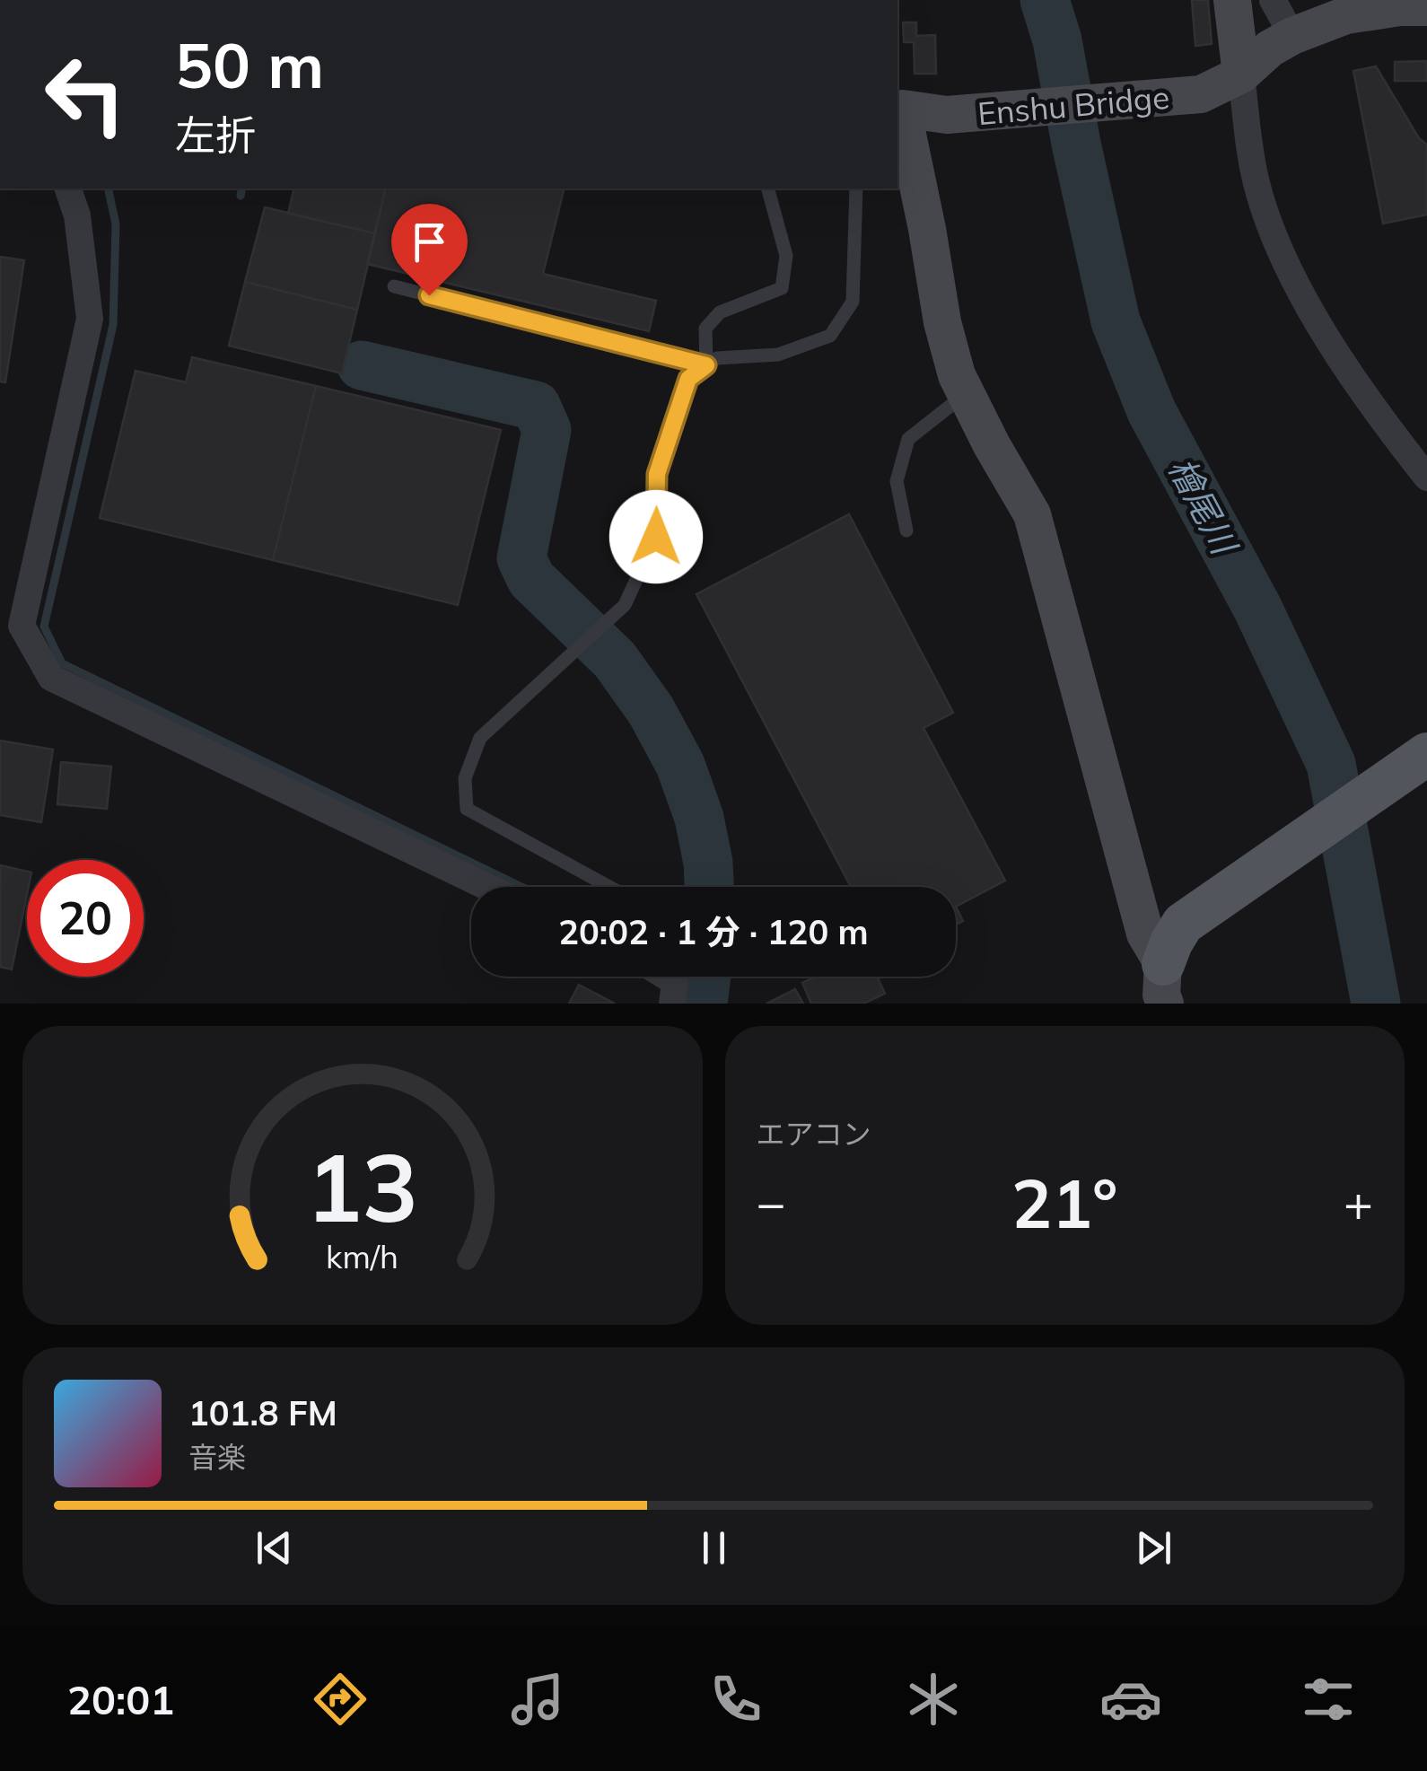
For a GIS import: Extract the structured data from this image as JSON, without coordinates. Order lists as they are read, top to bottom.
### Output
{
  "streets": {
    "street": ["Enshu Bridge"]
  },
  "water": ["檜尾川"],
  "page": {
    "turn": ["50 m", "左折"],
    "limit": "20",
    "trip": "20:02 · 1 分 · 120 m",
    "tile": "エアコン",
    "heat": ["−", "21°", "+"],
    "song": ["101.8 FM", "音楽"],
    "tabs": "20:01",
    "gauge": ["13", "km/h"]
  }
}
